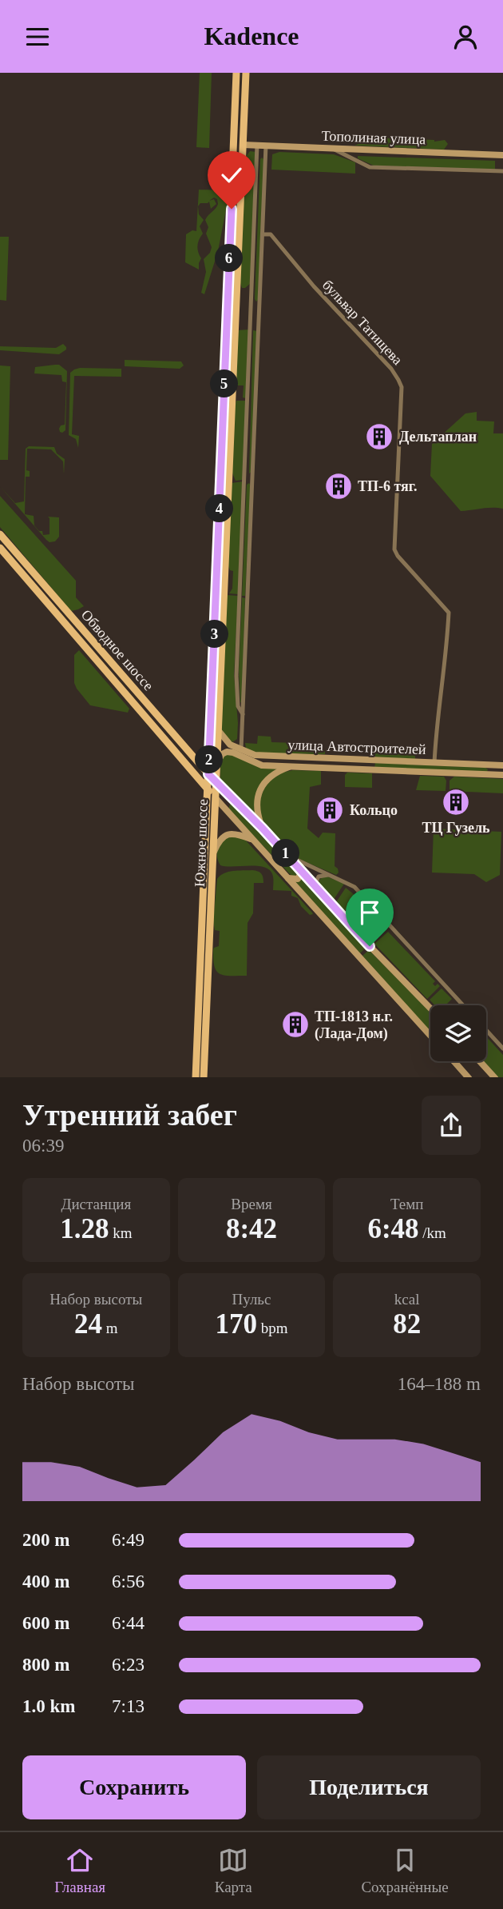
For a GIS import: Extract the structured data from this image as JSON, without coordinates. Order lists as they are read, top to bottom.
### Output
{
  "streets": {
    "main road": [
      "Тополиная улица",
      "Обводное шоссе",
      "улица Автостроителей",
      "Южное шоссе"
    ],
    "street": ["бульвар Татищева"]
  },
  "crossings": [
    ["Тополиная улица", "Южное шоссе"],
    ["бульвар Татищева", "улица Автостроителей"],
    ["Обводное шоссе", "Южное шоссе"],
    ["улица Автостроителей", "Южное шоссе"]
  ],
  "places": {
    "building": [
      "Дельтаплан",
      "ТП-6 тяг.",
      "ТЦ Гузель",
      "Кольцо",
      "ТП-1813 н.г. (Лада-Дом)"
    ]
  },
  "page": {
    "header": "Kadence",
    "pins": [
      "6",
      "5",
      "4",
      "3",
      "2",
      "1"
    ],
    "heading": ["Утренний забег", "06:39"],
    "stats": [
      ["Дистанция", "1.28 km"],
      ["Время", "8:42"],
      ["Темп", "6:48 /km"],
      ["Набор высоты", "24 m"],
      ["Пульс", "170 bpm"],
      ["kcal", "82"]
    ],
    "chart": ["Набор высоты", "164–188 m"],
    "list": [
      {
        "name": "200 m",
        "note": "6:49"
      },
      {
        "name": "400 m",
        "note": "6:56"
      },
      {
        "name": "600 m",
        "note": "6:44"
      },
      {
        "name": "800 m",
        "note": "6:23"
      },
      {
        "name": "1.0 km",
        "note": "7:13"
      }
    ],
    "buttons": ["Сохранить", "Поделиться"],
    "tabs": ["Главная", "Карта", "Сохранённые"]
  }
}
